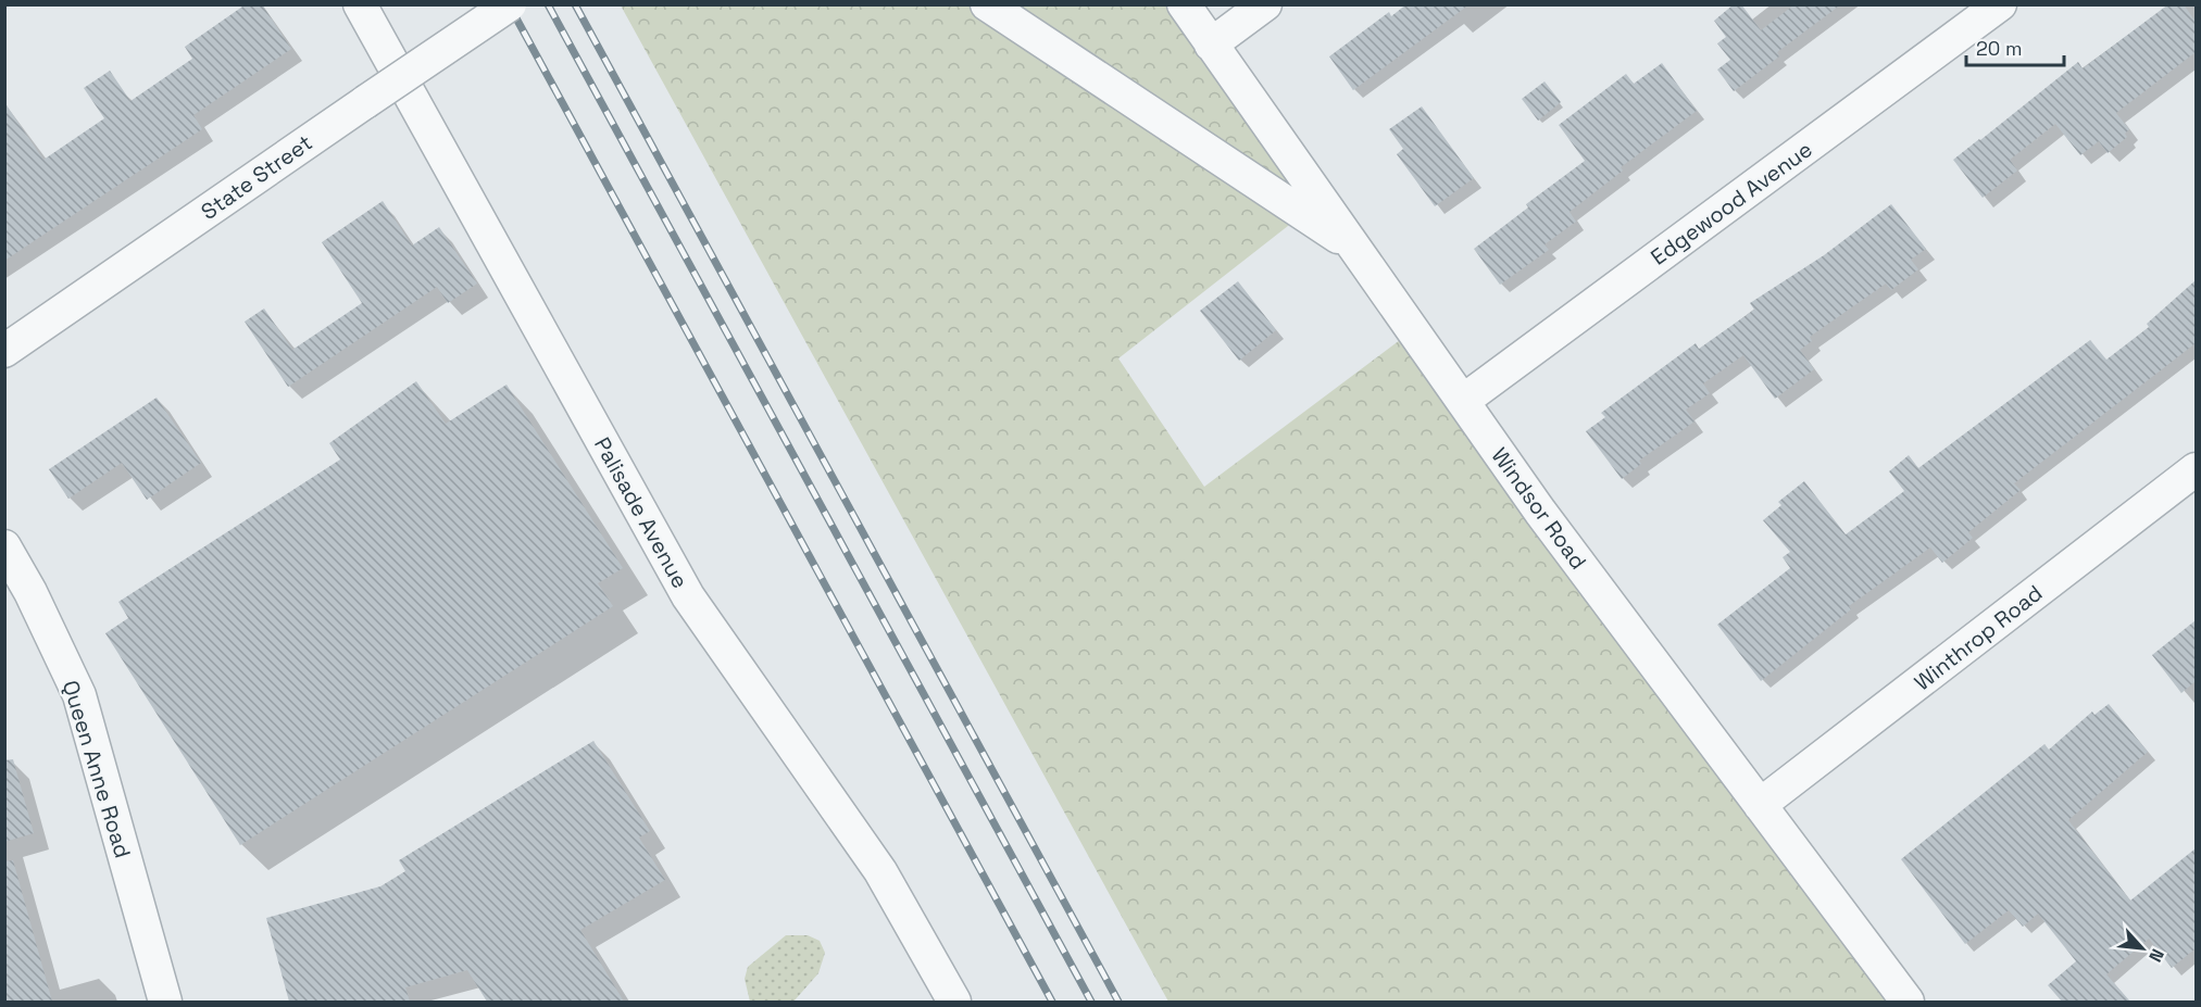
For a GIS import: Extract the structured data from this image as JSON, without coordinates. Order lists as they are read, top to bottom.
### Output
{
  "streets": {
    "street": [
      "State Street",
      "Edgewood Avenue",
      "Windsor Road",
      "Palisade Avenue",
      "Winthrop Road",
      "Queen Anne Road"
    ]
  },
  "crossings": [
    ["Edgewood Avenue", "Windsor Road"],
    ["Windsor Road", "Winthrop Road"]
  ],
  "scale_bar": "20 m",
  "north": "bottom right"
}
